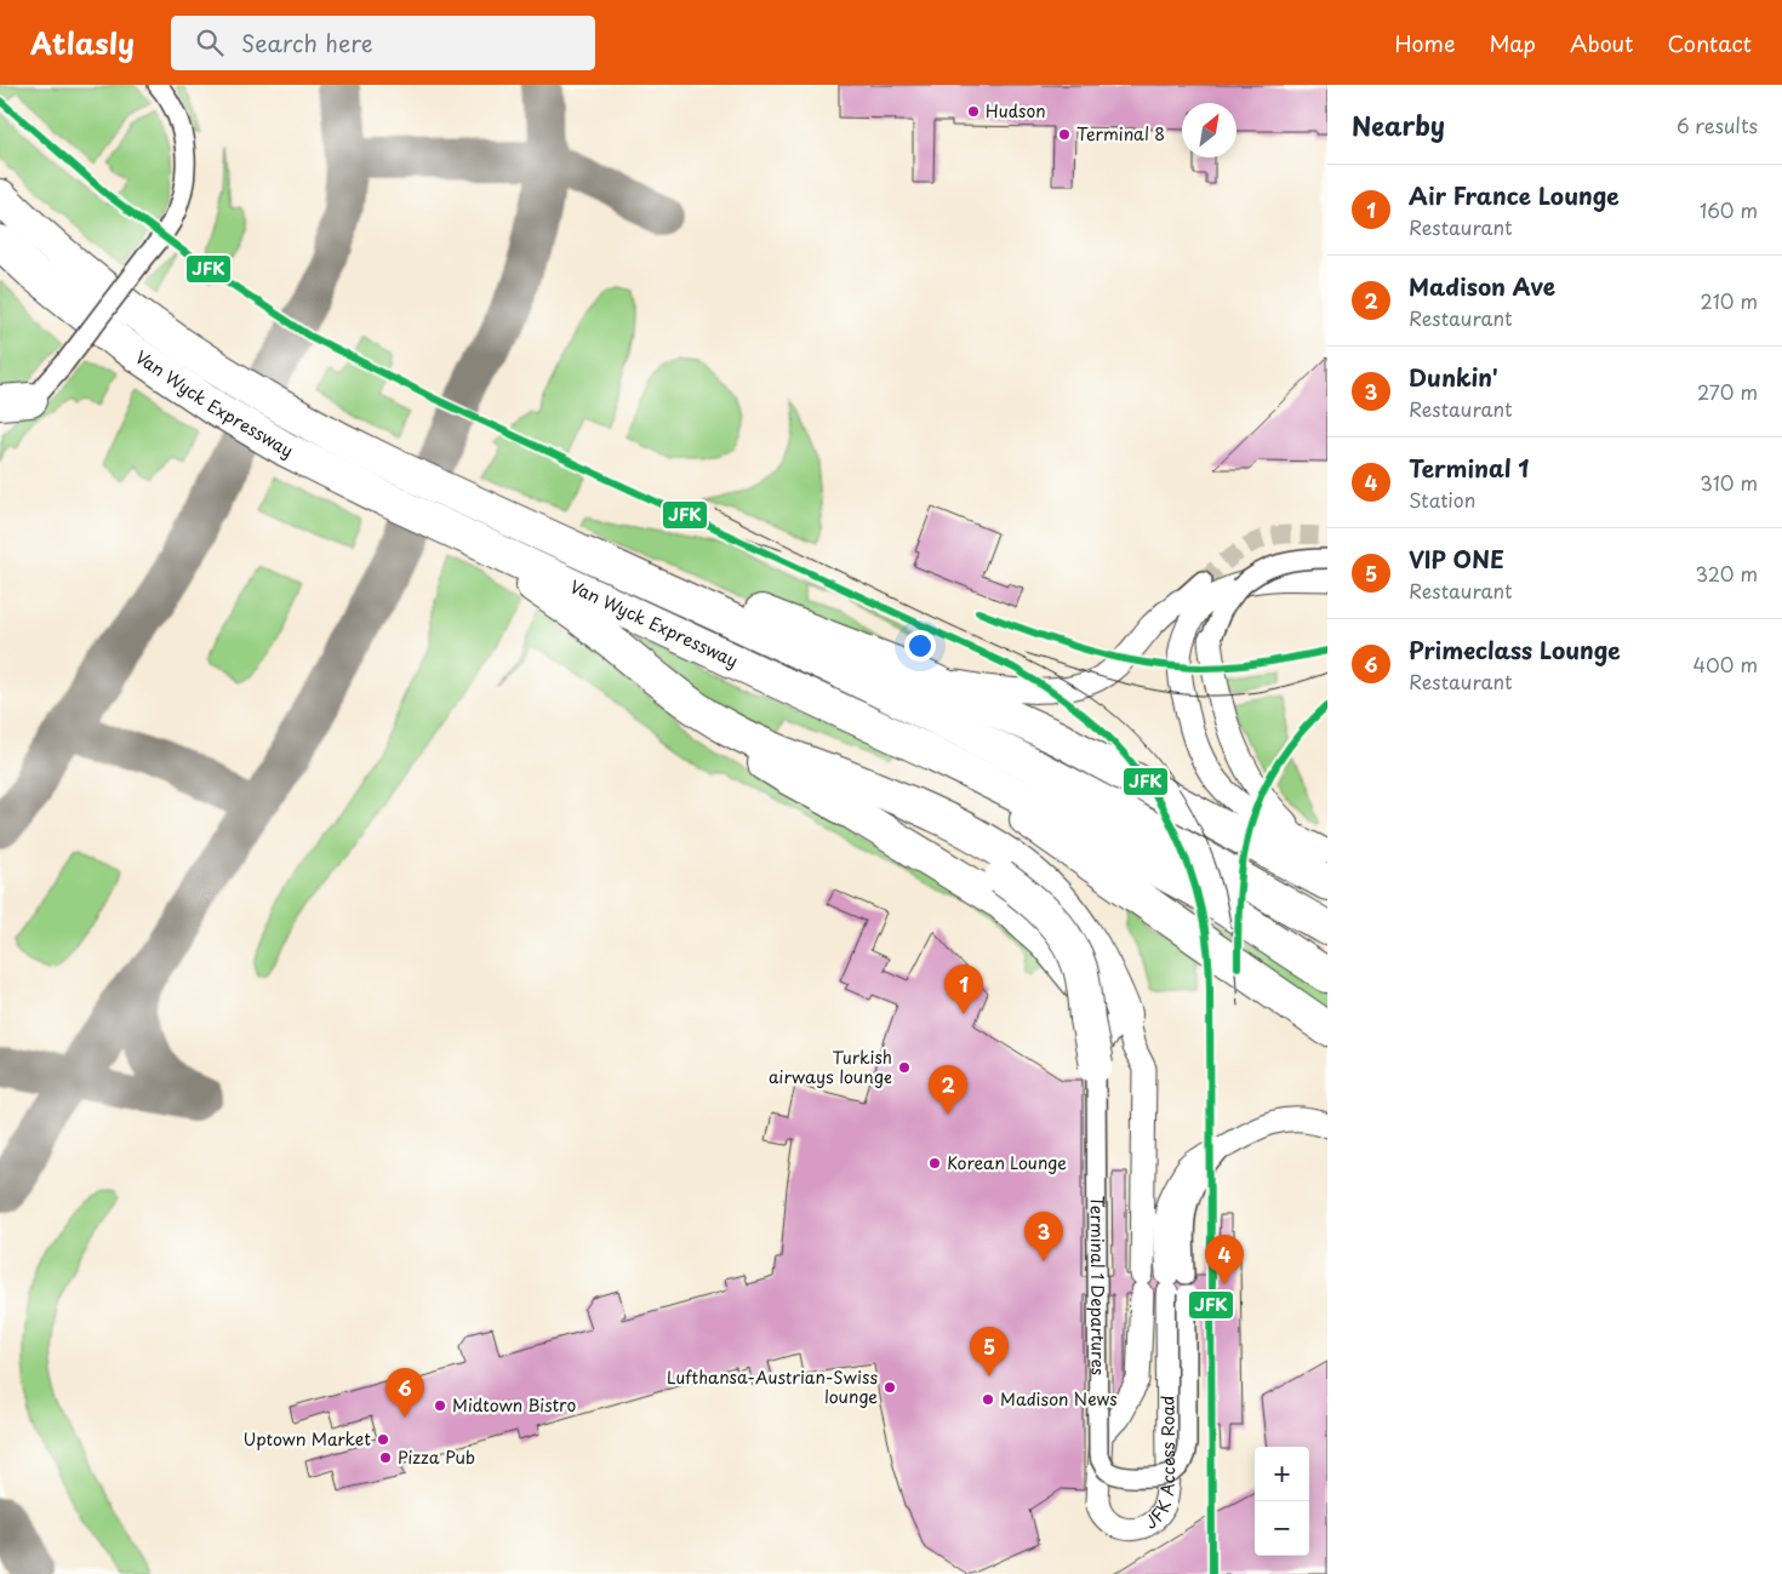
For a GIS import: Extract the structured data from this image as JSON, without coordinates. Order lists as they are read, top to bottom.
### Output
{
  "streets": {
    "highway": ["Van Wyck Expressway"],
    "street": ["Terminal 1 Departures", "JFK Access Road"]
  },
  "crossings": [
    ["Terminal 1 Departures", "JFK Access Road"]
  ],
  "places": [
    "Hudson",
    "Terminal 8",
    "Turkish airways lounge",
    "Korean Lounge",
    "Lufthansa-Austrian-Swiss lounge",
    "Madison News",
    "Midtown Bistro",
    "Uptown Market",
    "Pizza Pub"
  ],
  "lines": ["rail line JFK"],
  "north": "top right",
  "page": {
    "header": "Atlasly",
    "search": "Search here",
    "nav": [
      "Home",
      "Map",
      "About",
      "Contact"
    ],
    "heading": ["Nearby", "6 results"],
    "list": [
      {
        "mark": "1",
        "name": "Air France Lounge",
        "note": "Restaurant",
        "value": "160 m"
      },
      {
        "mark": "2",
        "name": "Madison Ave",
        "note": "Restaurant",
        "value": "210 m"
      },
      {
        "mark": "3",
        "name": "Dunkin'",
        "note": "Restaurant",
        "value": "270 m"
      },
      {
        "mark": "4",
        "name": "Terminal 1",
        "note": "Station",
        "value": "310 m"
      },
      {
        "mark": "5",
        "name": "VIP ONE",
        "note": "Restaurant",
        "value": "320 m"
      },
      {
        "mark": "6",
        "name": "Primeclass Lounge",
        "note": "Restaurant",
        "value": "400 m"
      }
    ],
    "pins": [
      "1",
      "2",
      "3",
      "4",
      "5",
      "6"
    ],
    "map_buttons": ["+", "−"]
  }
}
